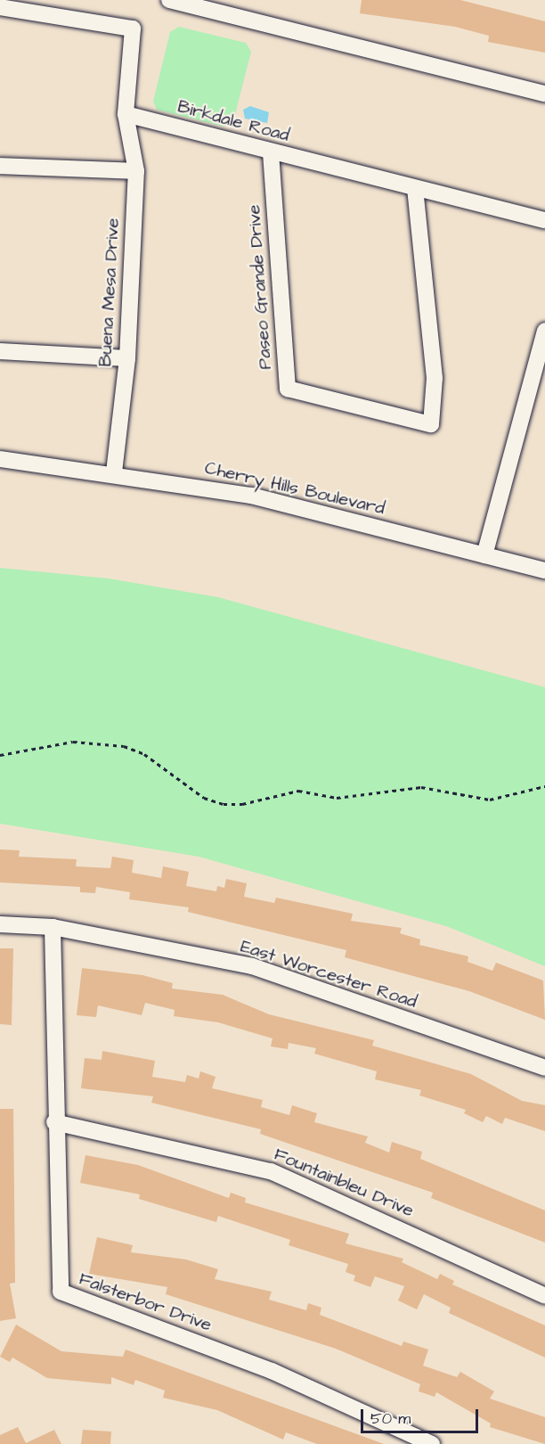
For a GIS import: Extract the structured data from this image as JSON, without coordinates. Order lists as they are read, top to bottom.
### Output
{
  "streets": {
    "street": [
      "Birkdale Road",
      "Paseo Grande Drive",
      "Buena Mesa Drive",
      "Cherry Hills Boulevard",
      "East Worcester Road",
      "Fountainbleu Drive",
      "Falsterbor Drive"
    ]
  },
  "crossings": [
    ["Birkdale Road", "Paseo Grande Drive"],
    ["Birkdale Road", "Buena Mesa Drive"],
    ["Buena Mesa Drive", "Cherry Hills Boulevard"],
    ["East Worcester Road", "Falsterbor Drive"],
    ["Fountainbleu Drive", "Falsterbor Drive"]
  ],
  "scale_bar": "50 m"
}
